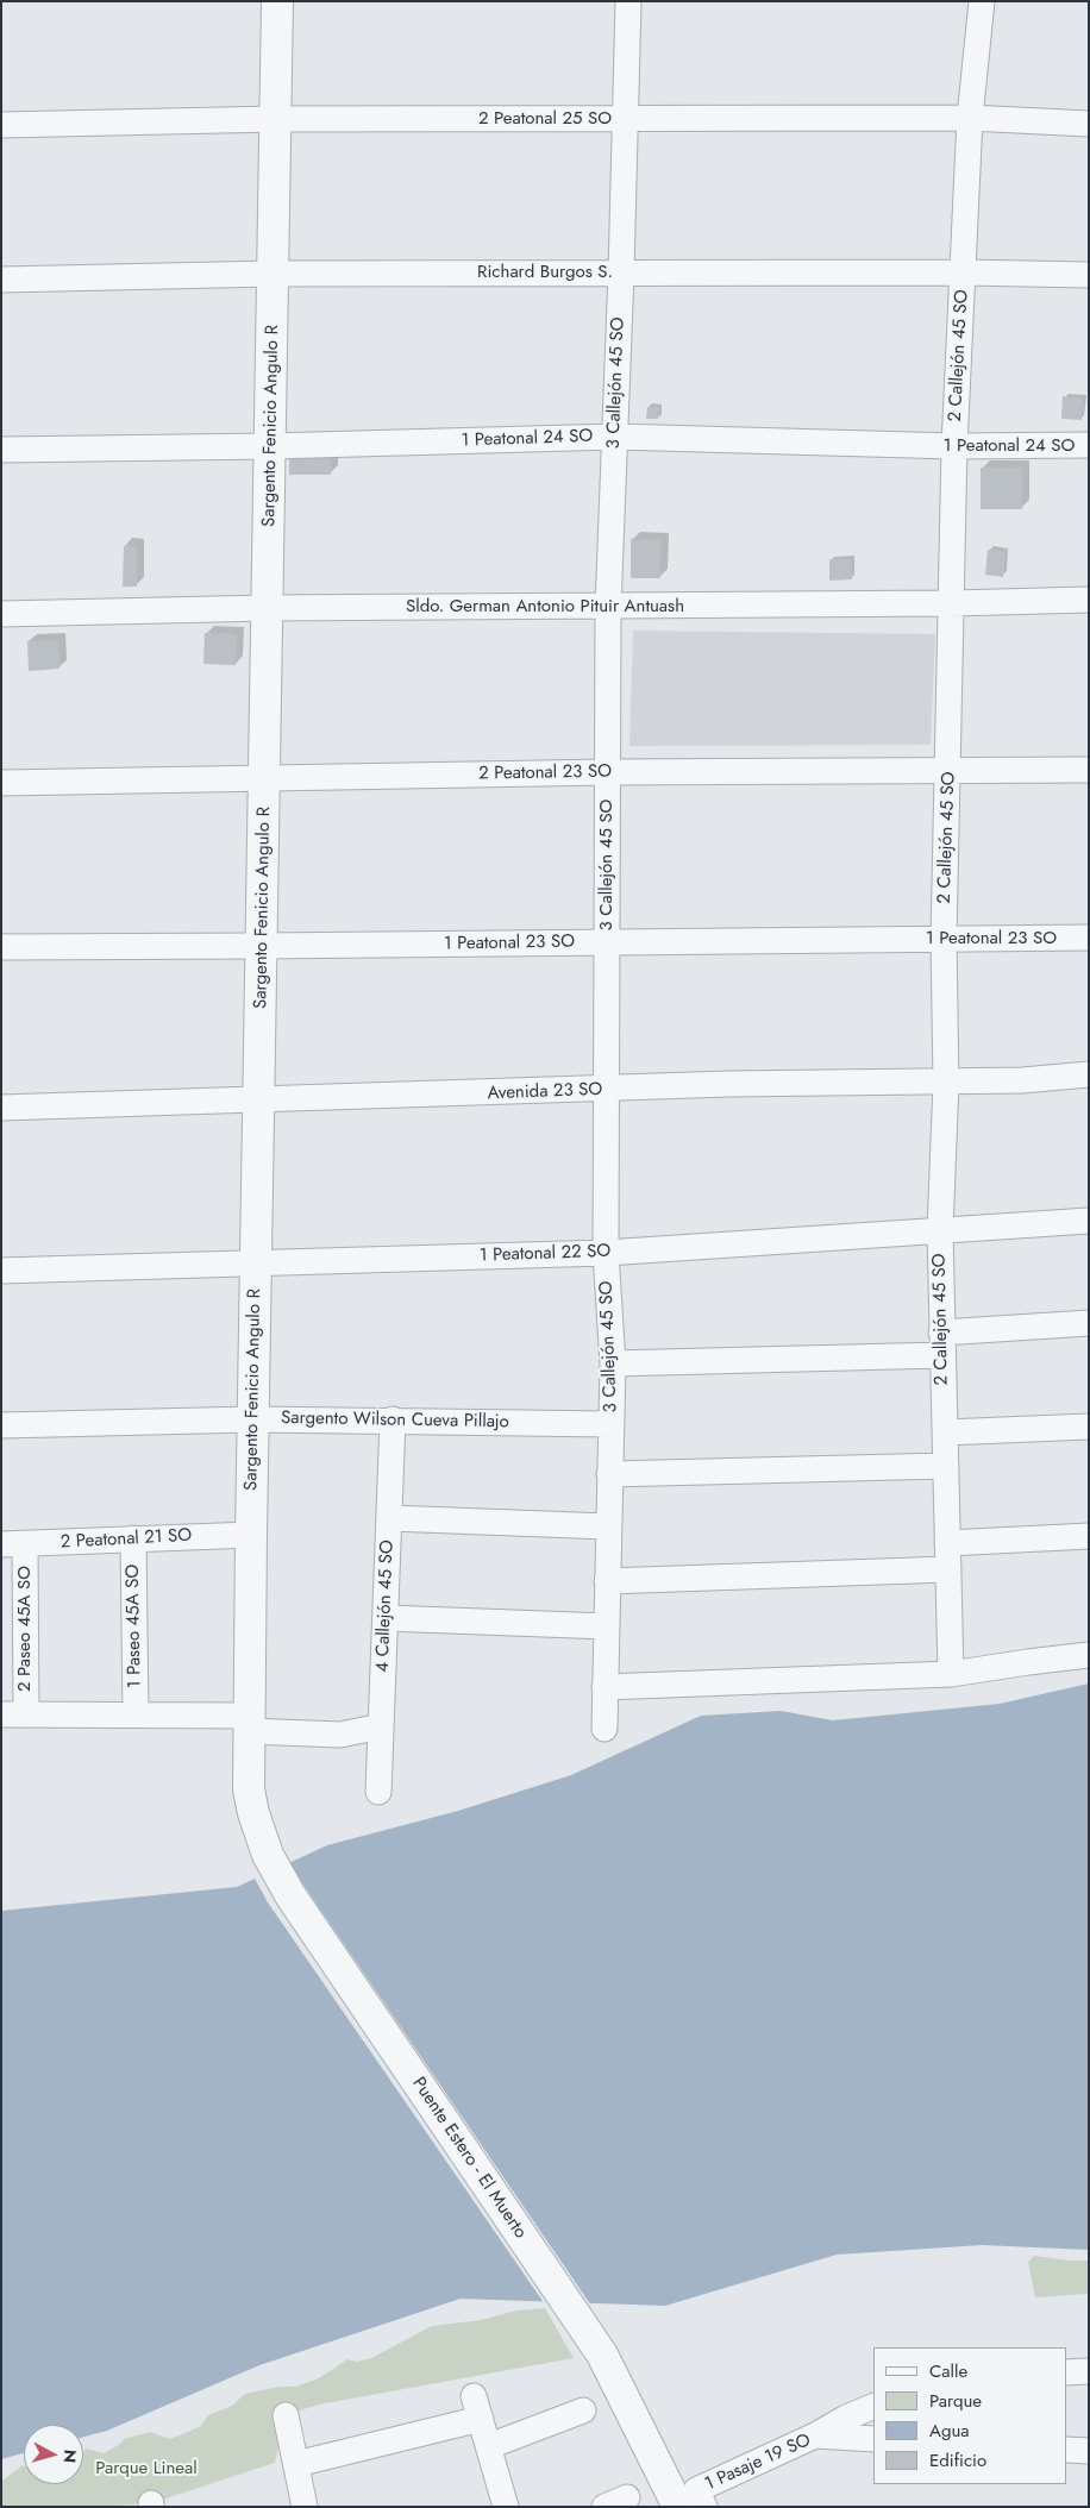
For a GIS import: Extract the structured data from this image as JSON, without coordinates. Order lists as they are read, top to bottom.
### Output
{
  "streets": {
    "street": [
      "2 Peatonal 25 SO",
      "Richard Burgos S.",
      "2 Callejón 45 SO",
      "3 Callejón 45 SO",
      "Sargento Fenicio Angulo R",
      "1 Peatonal 24 SO",
      "Sldo. German Antonio Pituir Antuash",
      "2 Peatonal 23 SO",
      "1 Peatonal 23 SO",
      "Avenida 23 SO",
      "1 Peatonal 22 SO",
      "Sargento Wilson Cueva Pillajo",
      "2 Peatonal 21 SO",
      "4 Callejón 45 SO",
      "1 Paseo 45A SO",
      "2 Paseo 45A SO",
      "Puente Estero - El Muerto",
      "1 Pasaje 19 SO"
    ]
  },
  "crossings": [
    ["2 Peatonal 25 SO", "2 Callejón 45 SO"],
    ["2 Peatonal 25 SO", "3 Callejón 45 SO"],
    ["2 Peatonal 25 SO", "Sargento Fenicio Angulo R"],
    ["Richard Burgos S.", "2 Callejón 45 SO"],
    ["Richard Burgos S.", "3 Callejón 45 SO"],
    ["Richard Burgos S.", "Sargento Fenicio Angulo R"],
    ["2 Callejón 45 SO", "1 Peatonal 24 SO"],
    ["2 Callejón 45 SO", "Sldo. German Antonio Pituir Antuash"],
    ["2 Callejón 45 SO", "2 Peatonal 23 SO"],
    ["2 Callejón 45 SO", "1 Peatonal 23 SO"],
    ["2 Callejón 45 SO", "Avenida 23 SO"],
    ["2 Callejón 45 SO", "1 Peatonal 22 SO"],
    ["3 Callejón 45 SO", "1 Peatonal 24 SO"],
    ["3 Callejón 45 SO", "Sldo. German Antonio Pituir Antuash"],
    ["3 Callejón 45 SO", "2 Peatonal 23 SO"],
    ["3 Callejón 45 SO", "1 Peatonal 23 SO"],
    ["3 Callejón 45 SO", "Avenida 23 SO"],
    ["3 Callejón 45 SO", "1 Peatonal 22 SO"],
    ["3 Callejón 45 SO", "Sargento Wilson Cueva Pillajo"],
    ["Sargento Fenicio Angulo R", "1 Peatonal 24 SO"],
    ["Sargento Fenicio Angulo R", "Sldo. German Antonio Pituir Antuash"],
    ["Sargento Fenicio Angulo R", "2 Peatonal 23 SO"],
    ["Sargento Fenicio Angulo R", "1 Peatonal 23 SO"],
    ["Sargento Fenicio Angulo R", "Avenida 23 SO"],
    ["Sargento Fenicio Angulo R", "1 Peatonal 22 SO"],
    ["Sargento Fenicio Angulo R", "Sargento Wilson Cueva Pillajo"],
    ["Sargento Fenicio Angulo R", "2 Peatonal 21 SO"],
    ["Sargento Fenicio Angulo R", "Puente Estero - El Muerto"],
    ["Sargento Wilson Cueva Pillajo", "4 Callejón 45 SO"],
    ["2 Peatonal 21 SO", "1 Paseo 45A SO"],
    ["2 Peatonal 21 SO", "2 Paseo 45A SO"]
  ],
  "parks": ["Parque Lineal"],
  "legend": [
    "Calle",
    "Parque",
    "Agua",
    "Edificio"
  ],
  "north": "right"
}
